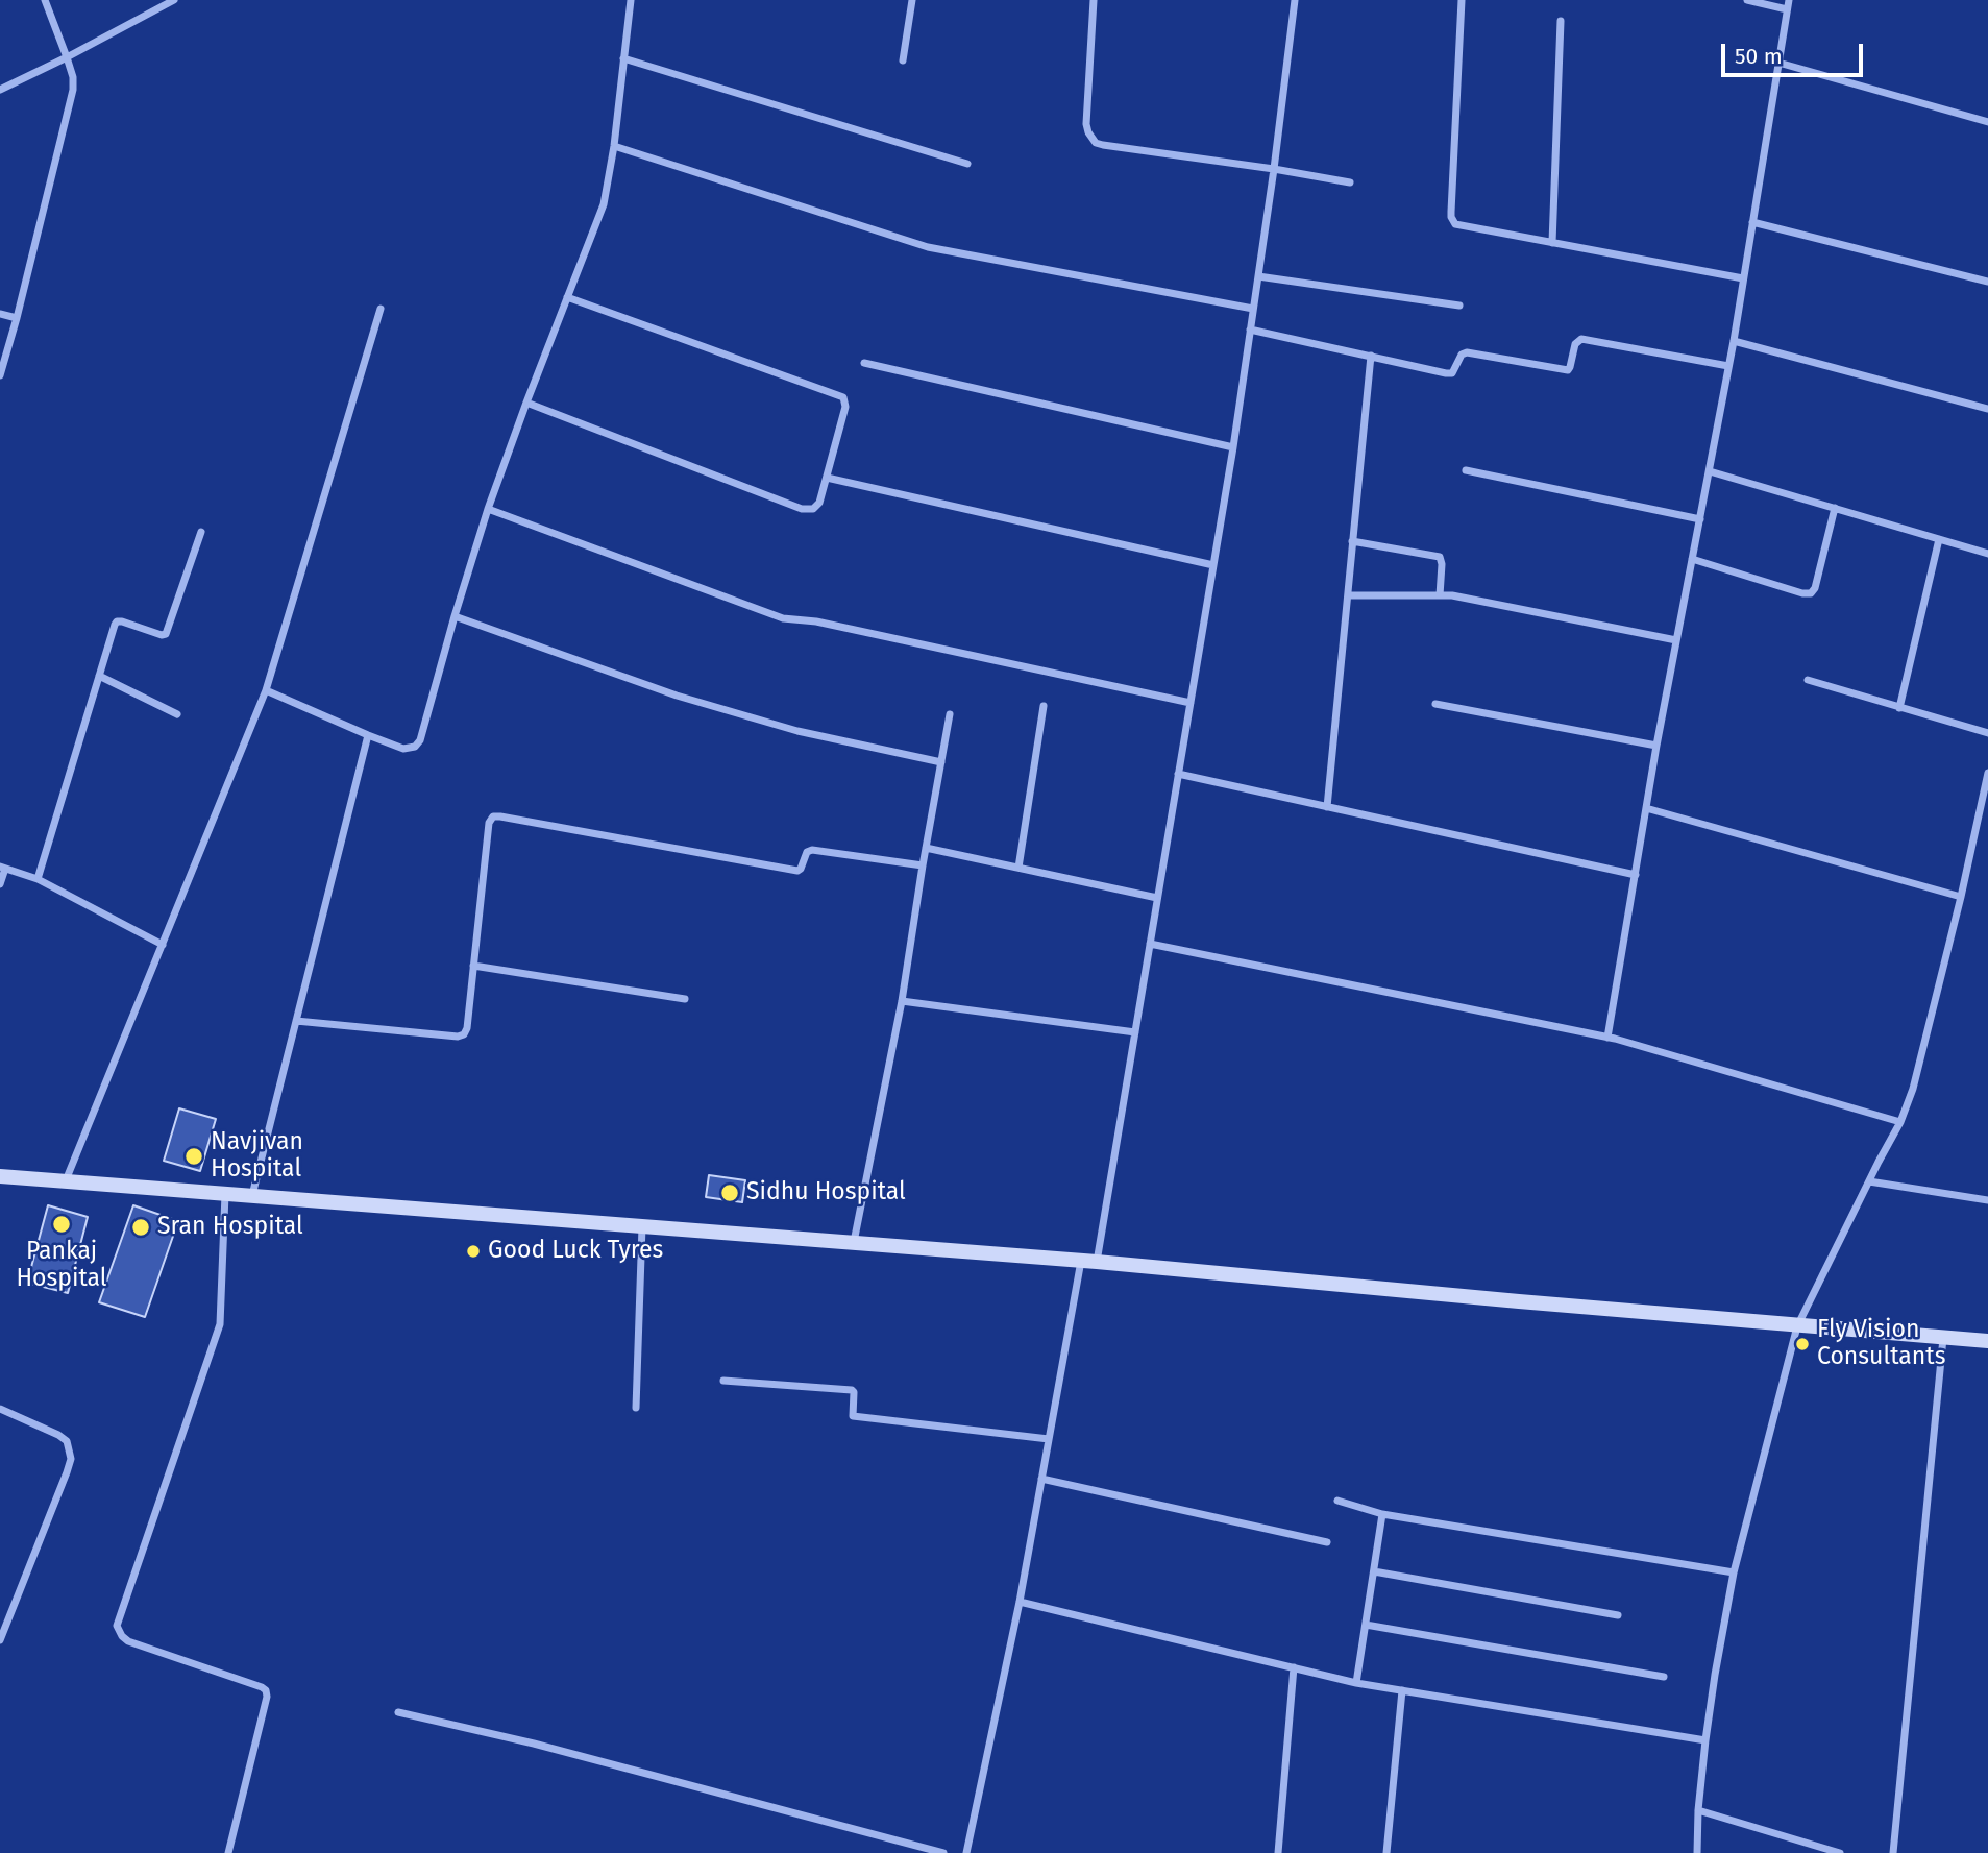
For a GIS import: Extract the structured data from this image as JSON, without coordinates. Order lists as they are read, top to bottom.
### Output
{
  "places": [
    "Navjivan Hospital",
    "Sidhu Hospital",
    "Pankaj Hospital",
    "Sran Hospital",
    "Good Luck Tyres",
    "Fly Vision Consultants"
  ],
  "scale_bar": "50 m"
}
